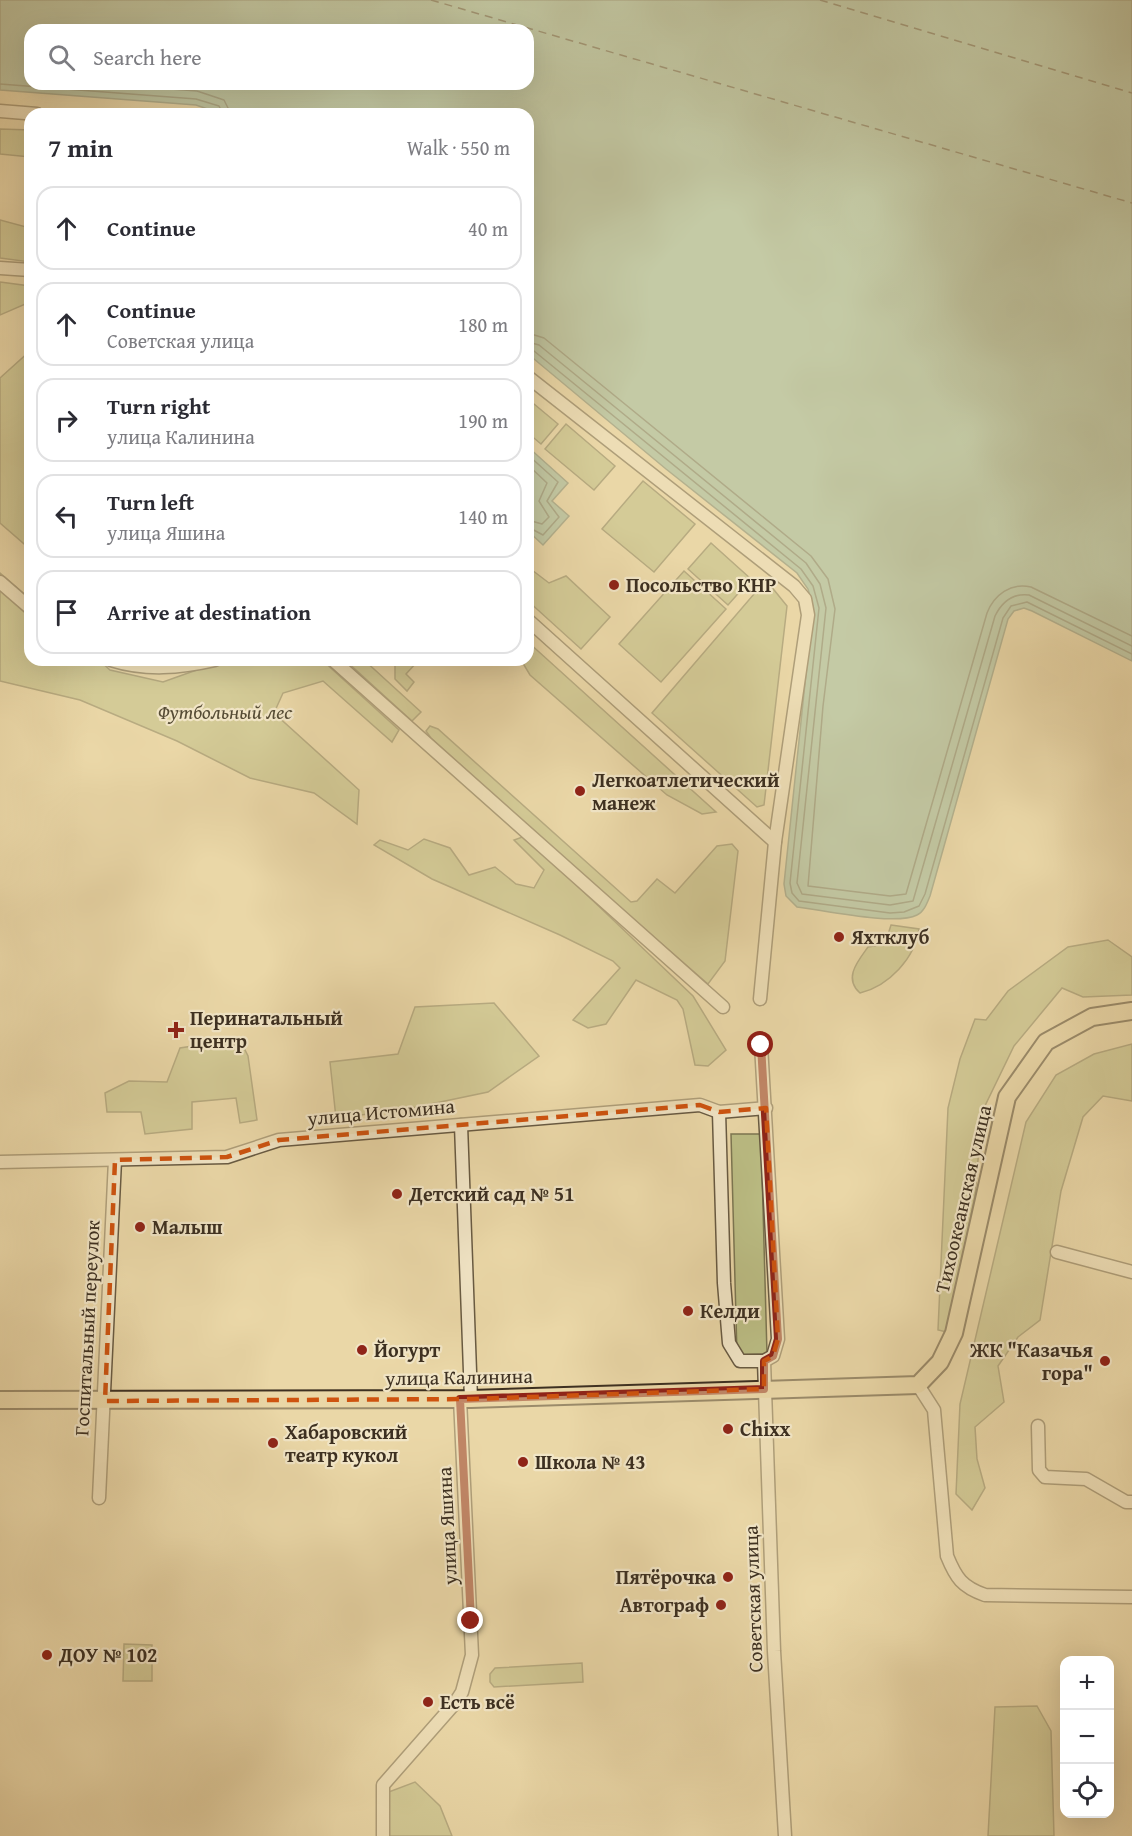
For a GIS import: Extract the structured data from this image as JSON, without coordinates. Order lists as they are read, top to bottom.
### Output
{
  "streets": {
    "main road": ["Тихоокеанская улица", "улица Калинина"],
    "street": [
      "улица Истомина",
      "Госпитальный переулок",
      "улица Яшина",
      "Советская улица"
    ]
  },
  "crossings": [
    ["улица Истомина", "Госпитальный переулок"],
    ["улица Истомина", "улица Яшина"],
    ["Тихоокеанская улица", "улица Калинина"],
    ["Госпитальный переулок", "улица Калинина"],
    ["улица Калинина", "улица Яшина"],
    ["улица Калинина", "Советская улица"]
  ],
  "parks": ["Футбольный лес"],
  "places": {
    "other": [
      "Посольство КНР",
      "Легкоатлетический манеж",
      "Яхтклуб",
      "Детский сад № 51",
      "Малыш",
      "Келди",
      "Йогурт",
      "ЖК \"Казачья гора\"",
      "Chixx",
      "Хабаровский театр кукол",
      "Школа № 43",
      "Пятёрочка",
      "Автограф",
      "ДОУ № 102",
      "Есть всё"
    ],
    "health": ["Перинатальный центр"]
  },
  "page": {
    "search": "Search here",
    "heading": ["7 min", "Walk · 550 m"],
    "list": [
      ["Continue", "40 m"],
      ["Continue", "Советская улица", "180 m"],
      ["Turn right", "улица Калинина", "190 m"],
      ["Turn left", "улица Яшина", "140 m"],
      "Arrive at destination"
    ],
    "map_buttons": ["+", "−"]
  }
}
